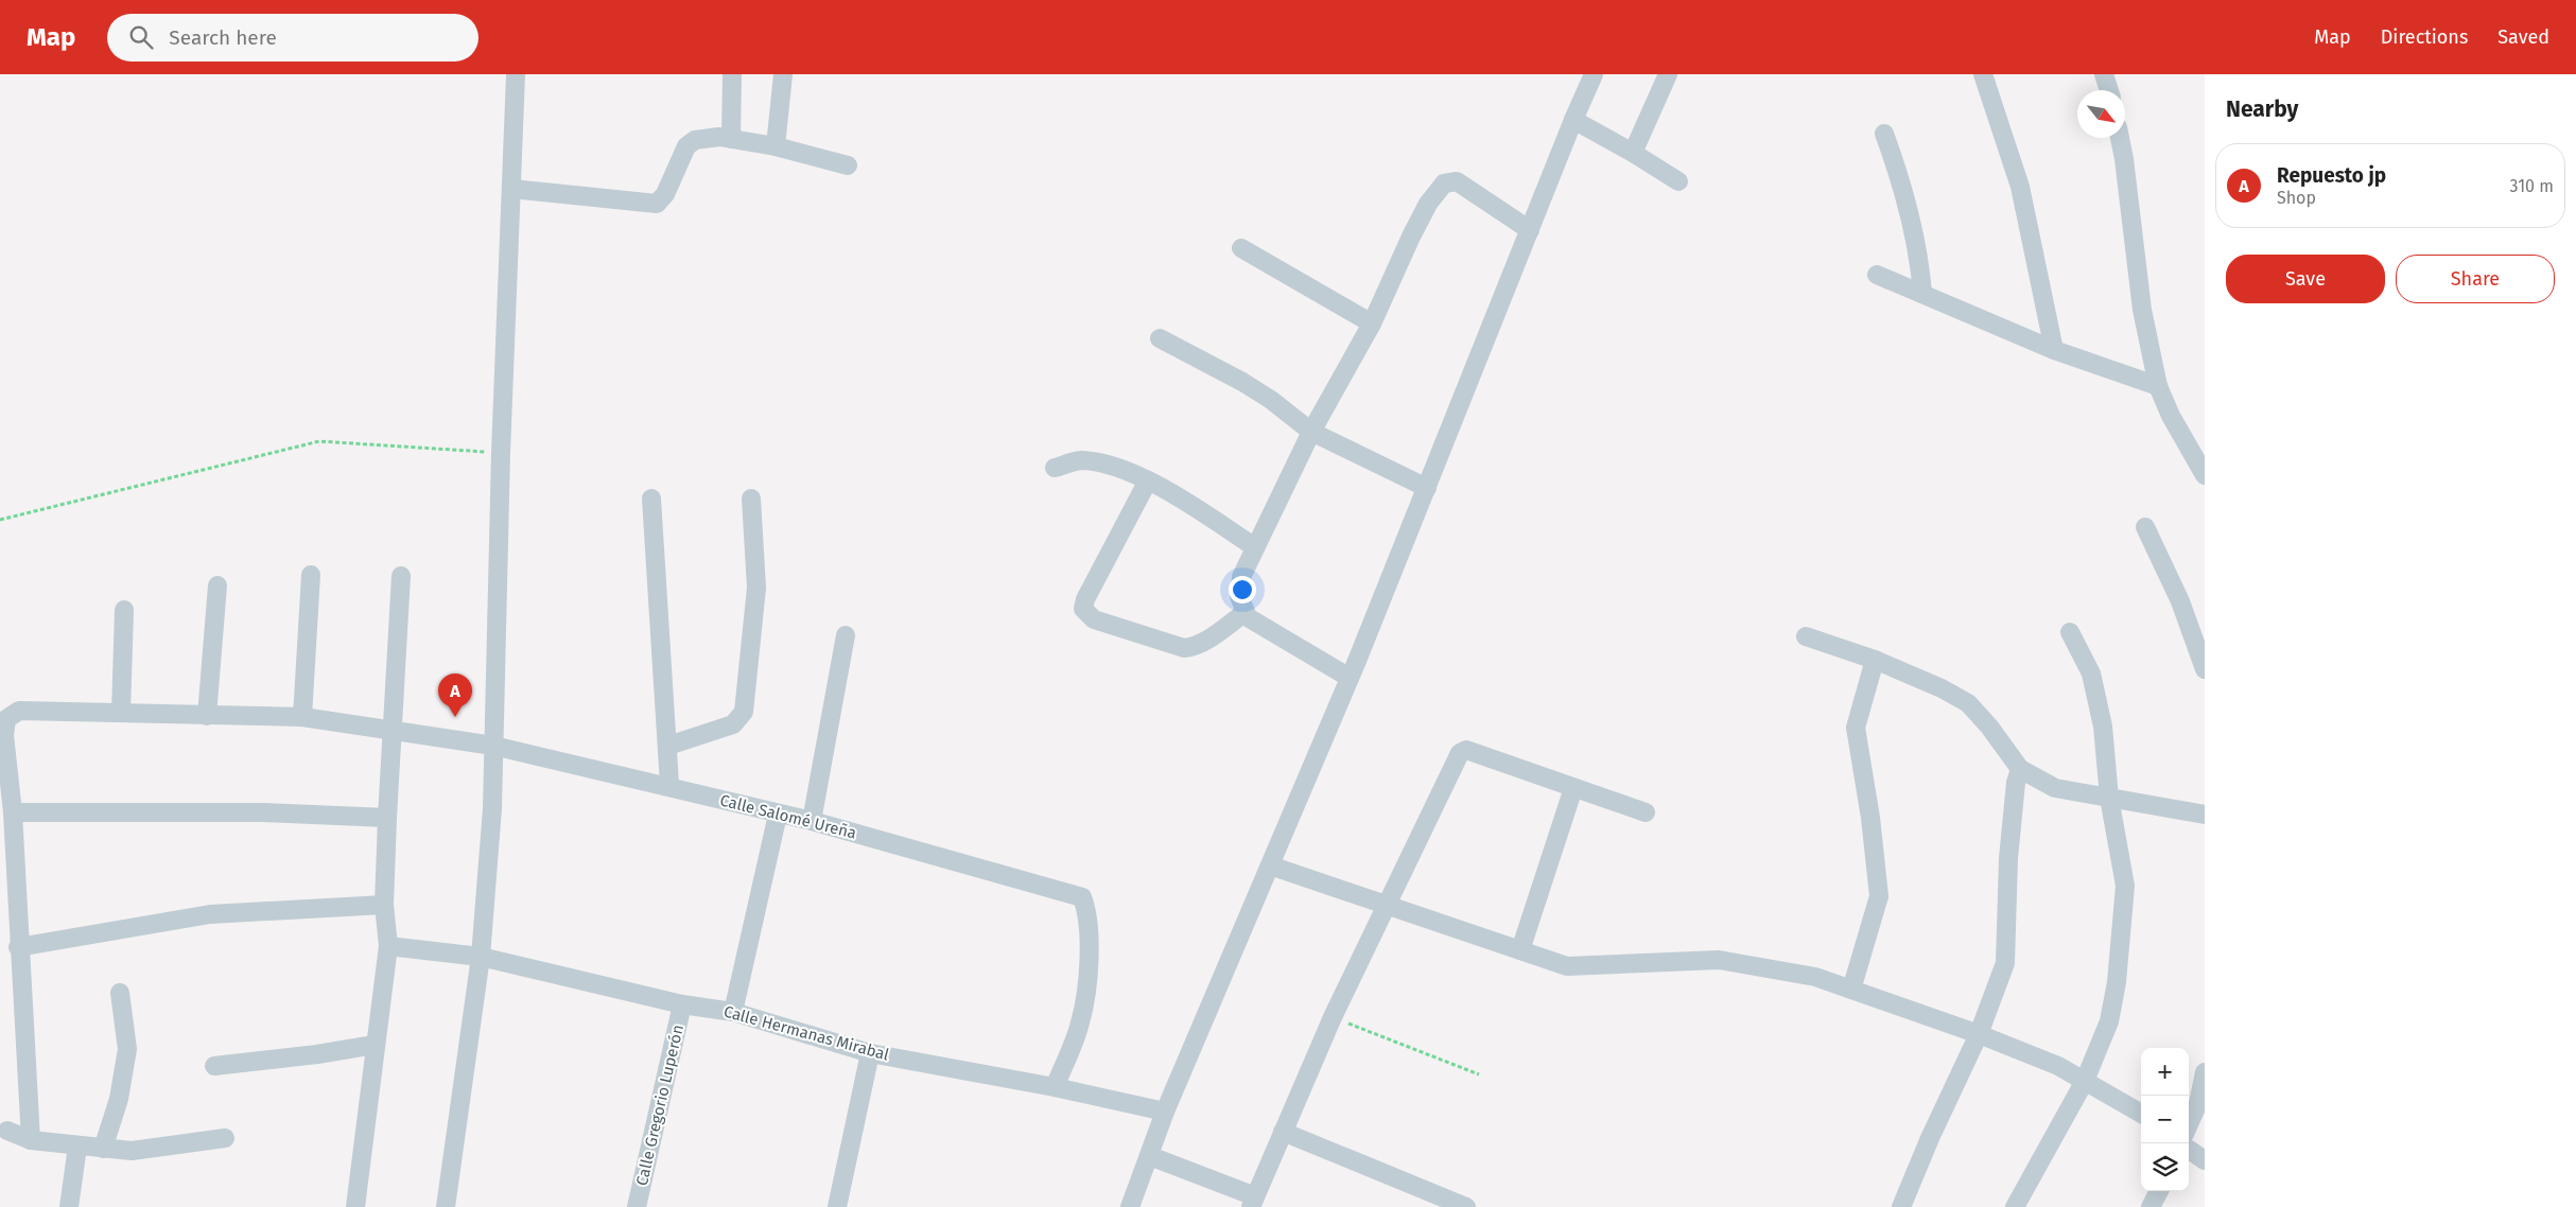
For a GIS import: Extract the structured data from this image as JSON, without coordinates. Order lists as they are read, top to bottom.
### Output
{
  "streets": {
    "street": ["Calle Salomé Ureña", "Calle Hermanas Mirabal", "Calle Gregorio Luperón"]
  },
  "crossings": [
    ["Calle Salomé Ureña", "Calle Hermanas Mirabal"],
    ["Calle Hermanas Mirabal", "Calle Gregorio Luperón"]
  ],
  "north": "bottom right",
  "page": {
    "header": "Map",
    "search": "Search here",
    "nav": ["Map", "Directions", "Saved"],
    "heading": "Nearby",
    "list": [
      {
        "mark": "A",
        "name": "Repuesto jp",
        "note": "Shop",
        "value": "310 m"
      }
    ],
    "buttons": ["Save", "Share"],
    "pins": "A",
    "map_buttons": ["+", "−"]
  }
}
